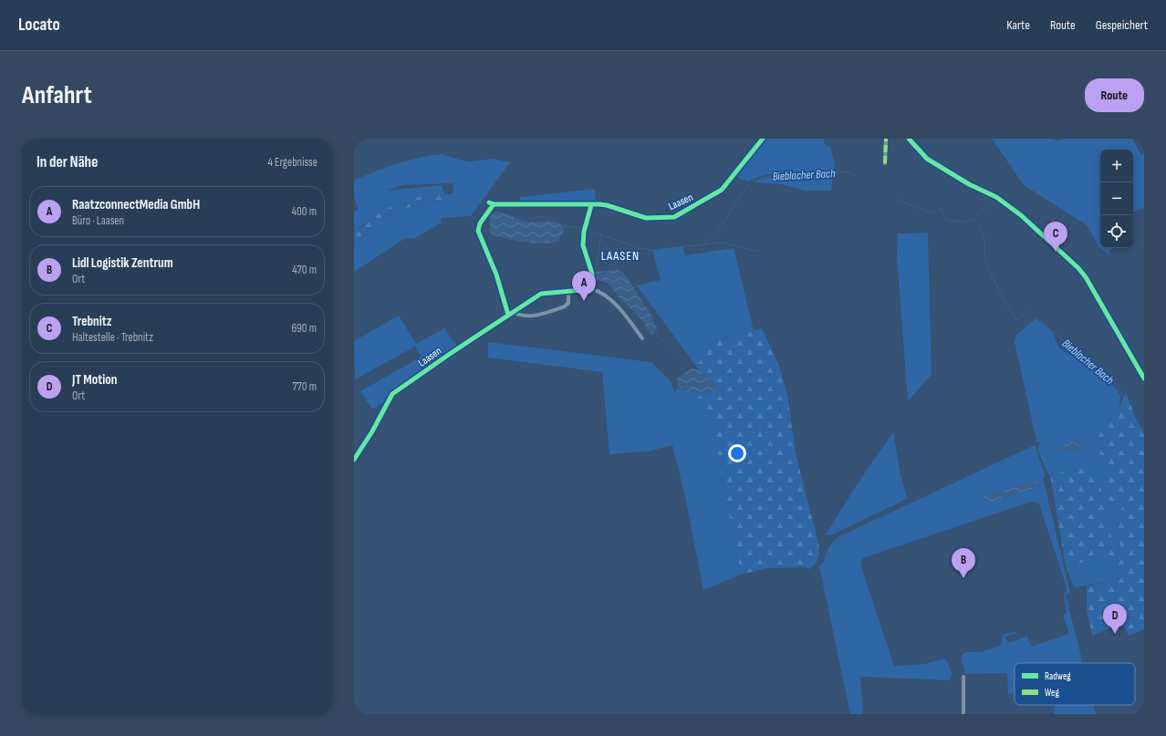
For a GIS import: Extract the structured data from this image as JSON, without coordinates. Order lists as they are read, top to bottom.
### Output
{
  "streets": {
    "street": ["Laasen"]
  },
  "districts": ["LAASEN"],
  "water": ["Bieblacher Bach"],
  "legend": ["Radweg", "Weg"],
  "page": {
    "header": "Locato",
    "nav": ["Karte", "Route", "Gespeichert"],
    "buttons": "Route",
    "title": "Anfahrt",
    "heading": ["In der Nähe", "4 Ergebnisse"],
    "map_buttons": ["+", "−"],
    "list": [
      {
        "mark": "A",
        "name": "RaatzconnectMedia GmbH",
        "note": "Büro · Laasen",
        "value": "400 m"
      },
      {
        "mark": "B",
        "name": "Lidl Logistik Zentrum",
        "note": "Ort",
        "value": "470 m"
      },
      {
        "mark": "C",
        "name": "Trebnitz",
        "note": "Haltestelle · Trebnitz",
        "value": "690 m"
      },
      {
        "mark": "D",
        "name": "JT Motion",
        "note": "Ort",
        "value": "770 m"
      }
    ],
    "pins": [
      "C",
      "A",
      "B",
      "D"
    ]
  }
}
